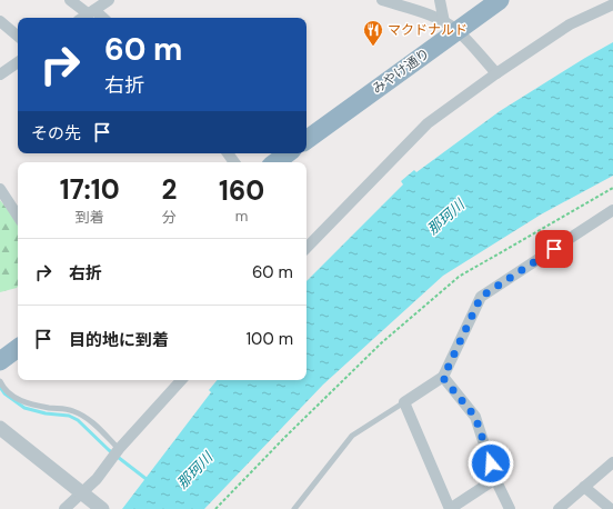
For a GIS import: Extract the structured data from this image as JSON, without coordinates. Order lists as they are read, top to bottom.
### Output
{
  "streets": {
    "highway": ["みやけ通り"]
  },
  "water": ["那珂川"],
  "places": {
    "restaurant": ["マクドナルド"]
  },
  "page": {
    "turn": ["60 m", "右折"],
    "then": "その先",
    "eta": [
      "17:10",
      "到着",
      "2",
      "分",
      "160",
      "m"
    ],
    "list": [
      {
        "name": "右折",
        "value": "60 m"
      },
      {
        "name": "目的地に到着",
        "value": "100 m"
      }
    ]
  }
}
